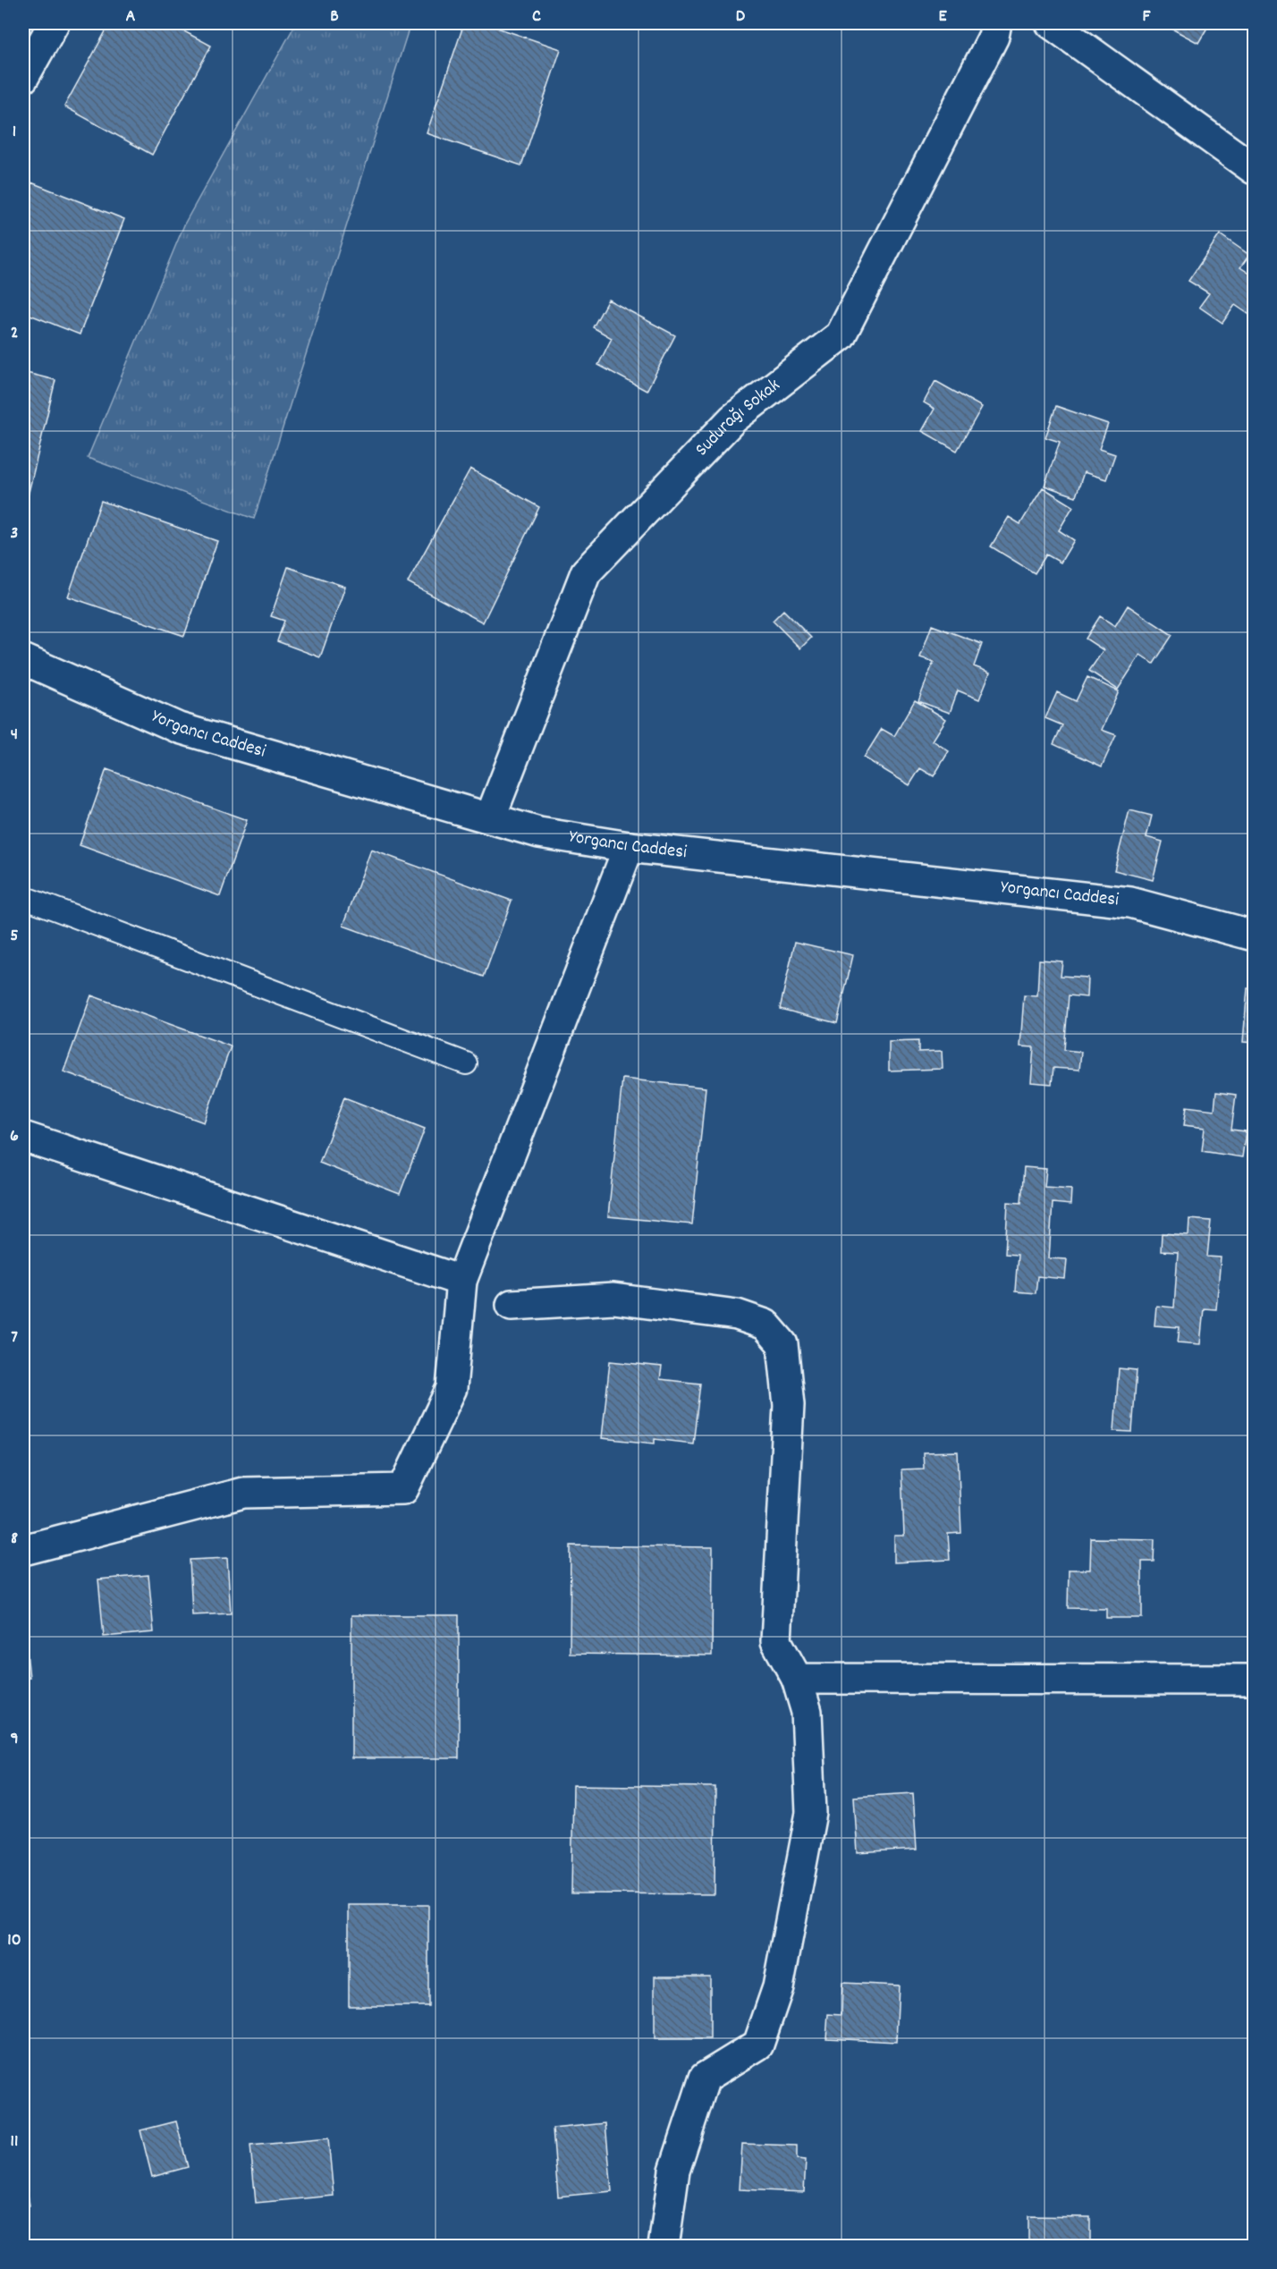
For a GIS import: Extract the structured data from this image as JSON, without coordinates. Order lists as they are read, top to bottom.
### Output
{
  "streets": {
    "street": ["Sudurağı Sokak", "Yorgancı Caddesi"]
  },
  "crossings": [
    ["Sudurağı Sokak", "Yorgancı Caddesi"]
  ],
  "grid": {
    "columns": [
      "A",
      "B",
      "C",
      "D",
      "E",
      "F"
    ],
    "rows": [
      "1",
      "2",
      "3",
      "4",
      "5",
      "6",
      "7",
      "8",
      "9",
      "10",
      "11"
    ]
  }
}
